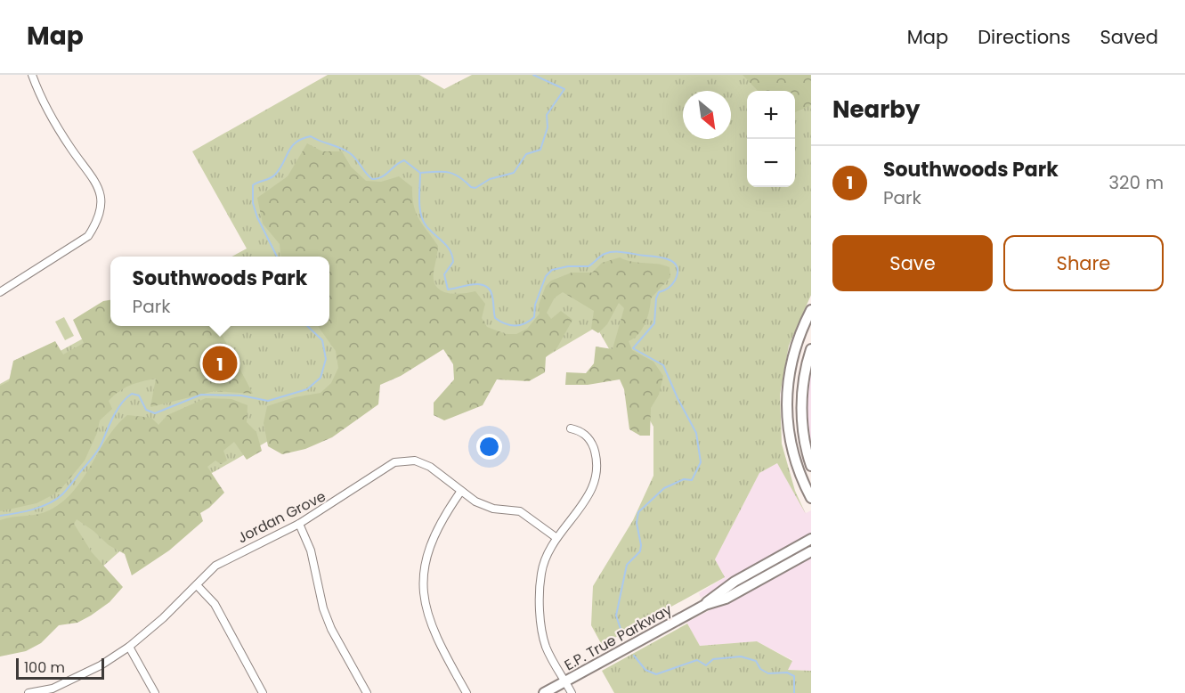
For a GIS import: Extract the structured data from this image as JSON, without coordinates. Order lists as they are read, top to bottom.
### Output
{
  "streets": {
    "main road": ["E.P. True Parkway"],
    "street": ["Jordan Grove"]
  },
  "scale_bar": "100 m",
  "north": "bottom right",
  "page": {
    "header": "Map",
    "nav": ["Map", "Directions", "Saved"],
    "heading": "Nearby",
    "map_buttons": ["+", "−"],
    "list": [
      {
        "mark": "1",
        "name": "Southwoods Park",
        "note": "Park",
        "value": "320 m"
      }
    ],
    "buttons": ["Save", "Share"],
    "popup": ["Southwoods Park", "Park"],
    "pins": "1",
    "scale": "100 m"
  }
}
